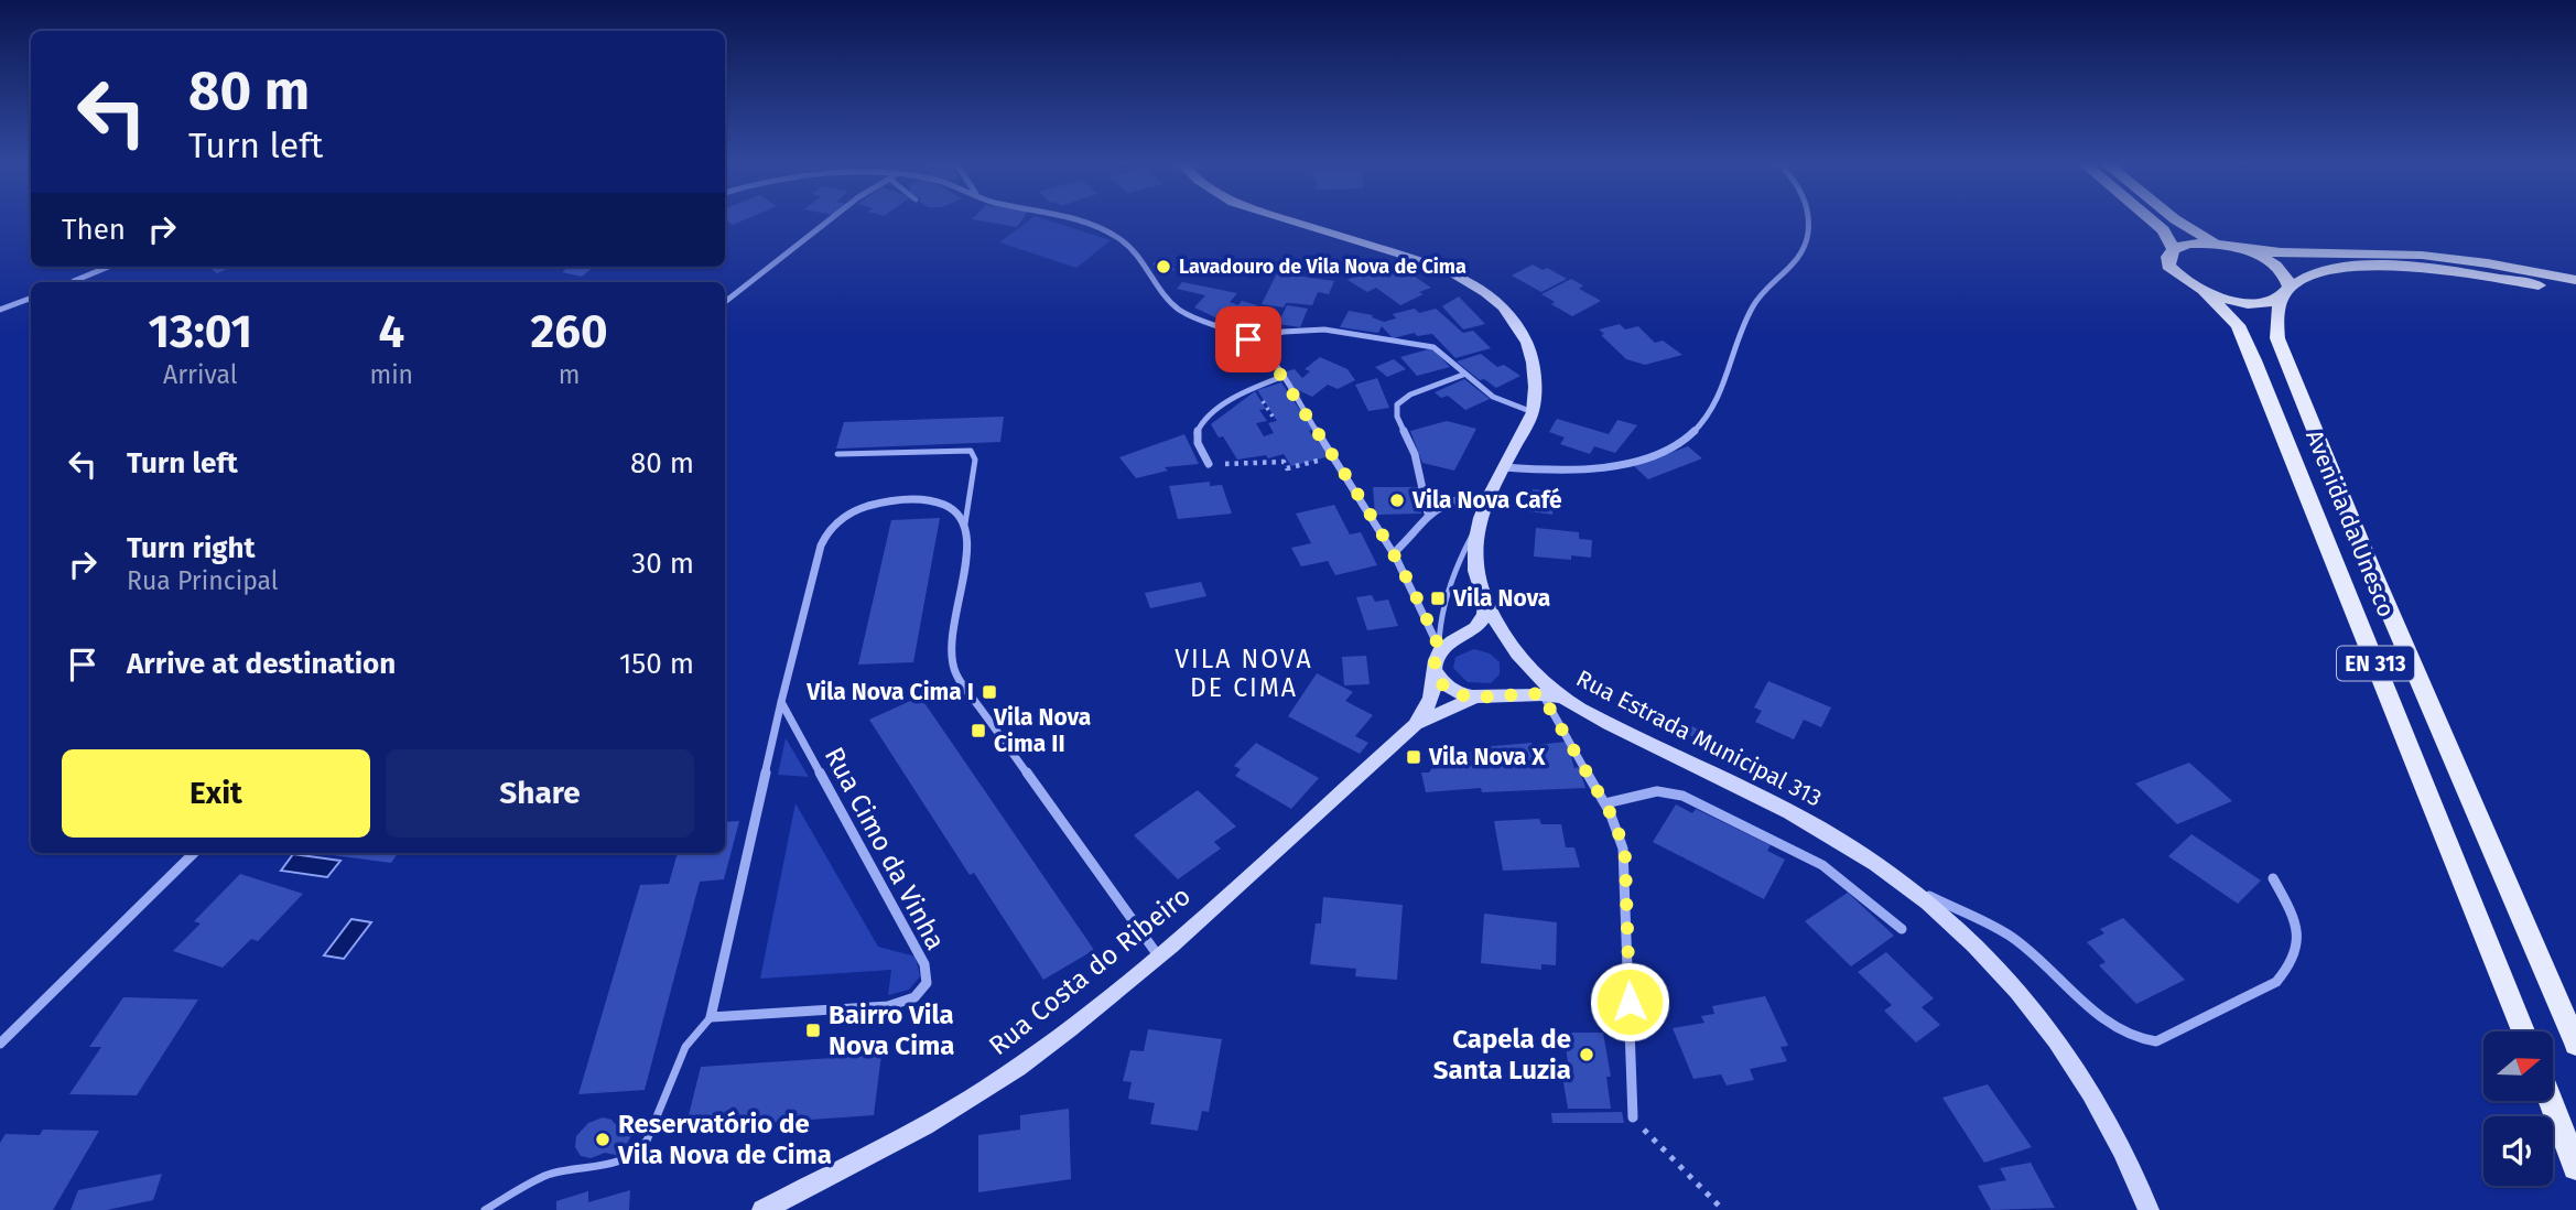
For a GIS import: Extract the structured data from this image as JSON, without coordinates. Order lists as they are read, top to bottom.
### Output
{
  "streets": {
    "main road": [
      "Avenida da Unesco",
      "EN 313",
      "Rua Estrada Municipal 313",
      "Rua Costa do Ribeiro"
    ],
    "street": ["Rua Cimo da Vinha"]
  },
  "crossings": [
    ["Avenida da Unesco", "EN 313"]
  ],
  "districts": ["VILA NOVA DE CIMA"],
  "places": {
    "other": [
      "Lavadouro de Vila Nova de Cima",
      "Vila Nova Café",
      "Capela de Santa Luzia",
      "Reservatório de Vila Nova de Cima"
    ],
    "transit": [
      "Vila Nova",
      "Vila Nova Cima I",
      "Vila Nova Cima II",
      "Vila Nova X",
      "Bairro Vila Nova Cima"
    ]
  },
  "north": "right",
  "page": {
    "turn": ["80 m", "Turn left"],
    "then": "Then",
    "eta": [
      "13:01",
      "Arrival",
      "4",
      "min",
      "260",
      "m"
    ],
    "list": [
      {
        "name": "Turn left",
        "value": "80 m"
      },
      {
        "name": "Turn right",
        "note": "Rua Principal",
        "value": "30 m"
      },
      {
        "name": "Arrive at destination",
        "value": "150 m"
      }
    ],
    "buttons": ["Exit", "Share"]
  }
}
